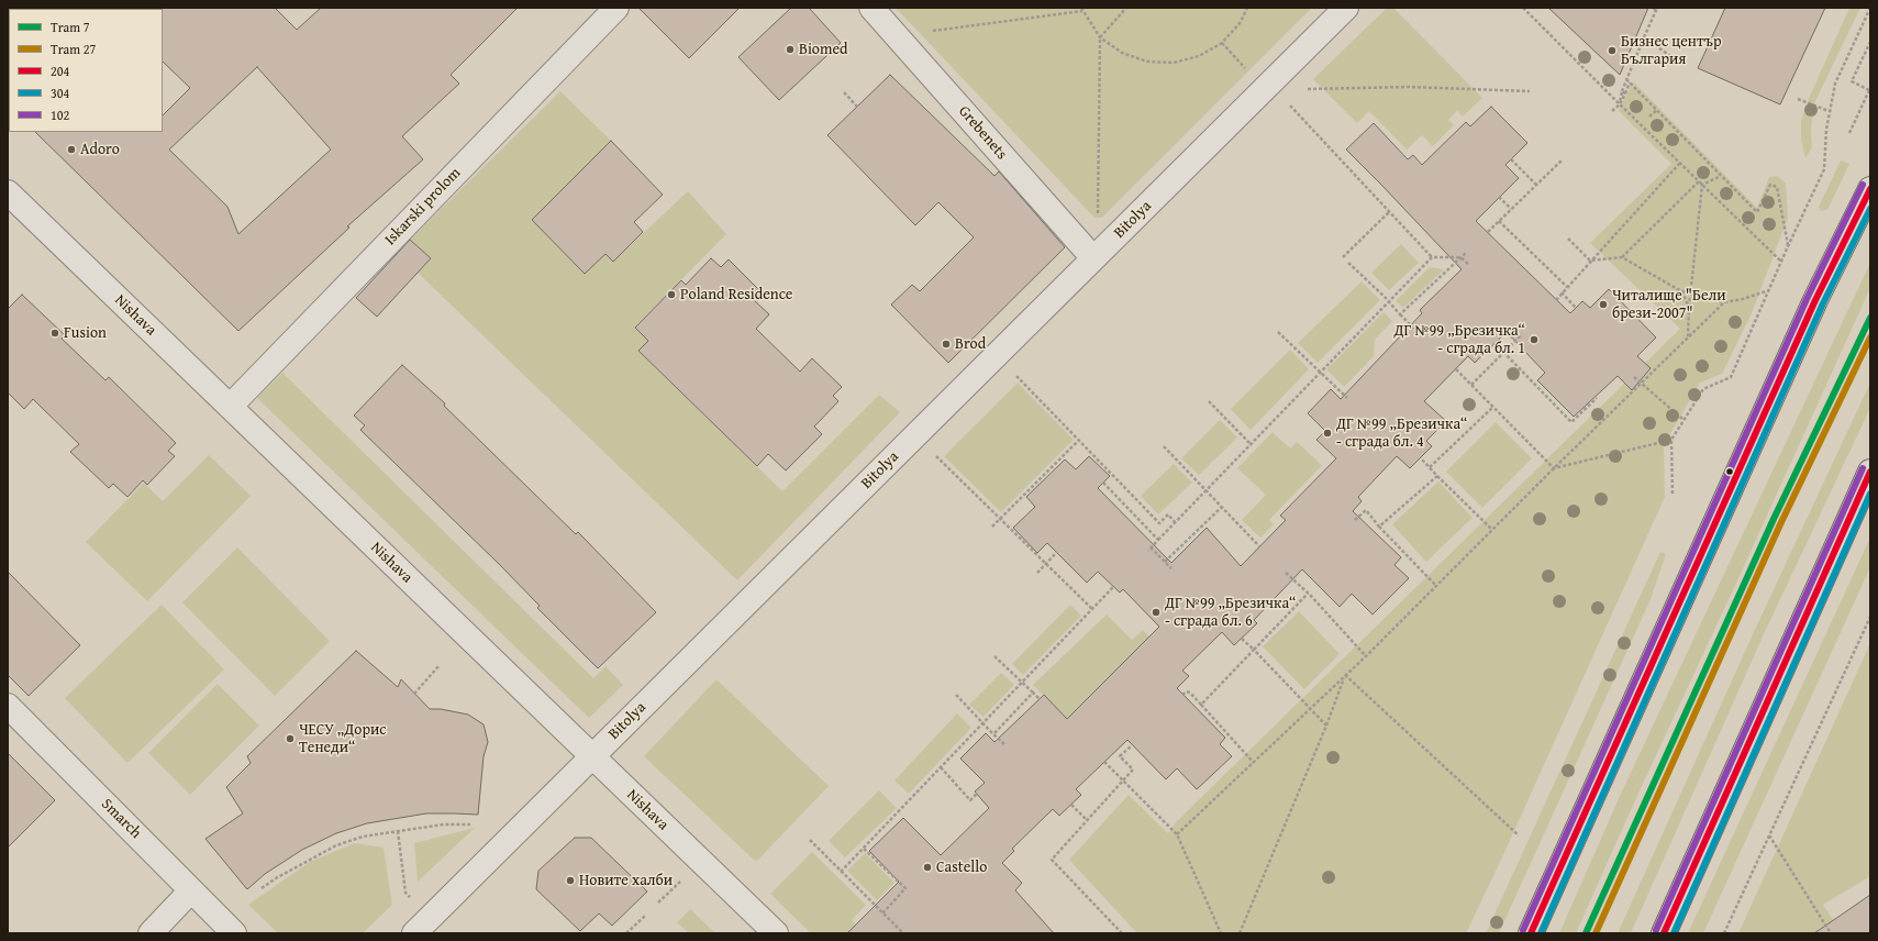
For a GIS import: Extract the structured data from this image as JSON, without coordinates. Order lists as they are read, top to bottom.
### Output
{
  "streets": {
    "street": [
      "Grebenets",
      "Iskarski prolom",
      "Bitolya",
      "Nishava",
      "Smarch"
    ]
  },
  "crossings": [
    ["Grebenets", "Bitolya"],
    ["Iskarski prolom", "Nishava"],
    ["Bitolya", "Nishava"]
  ],
  "places": [
    "Biomed",
    "Бизнес център България",
    "Adoro",
    "Poland Residence",
    "Читалище \"Бели брези-2007\"",
    "Fusion",
    "ДГ №99 „Брезичка“ - сграда бл. 1",
    "Brod",
    "ДГ №99 „Брезичка“ - сграда бл. 4",
    "ДГ №99 „Брезичка“ - сграда бл. 6",
    "ЧЕСУ „Дорис Тенеди“",
    "Castello",
    "Новите халби"
  ],
  "lines": [
    "transit line 102",
    "transit line 204",
    "transit line 304",
    "tram line 7",
    "tram line 27"
  ],
  "legend": [
    "Tram 7",
    "Tram 27",
    "204",
    "304",
    "102"
  ]
}
